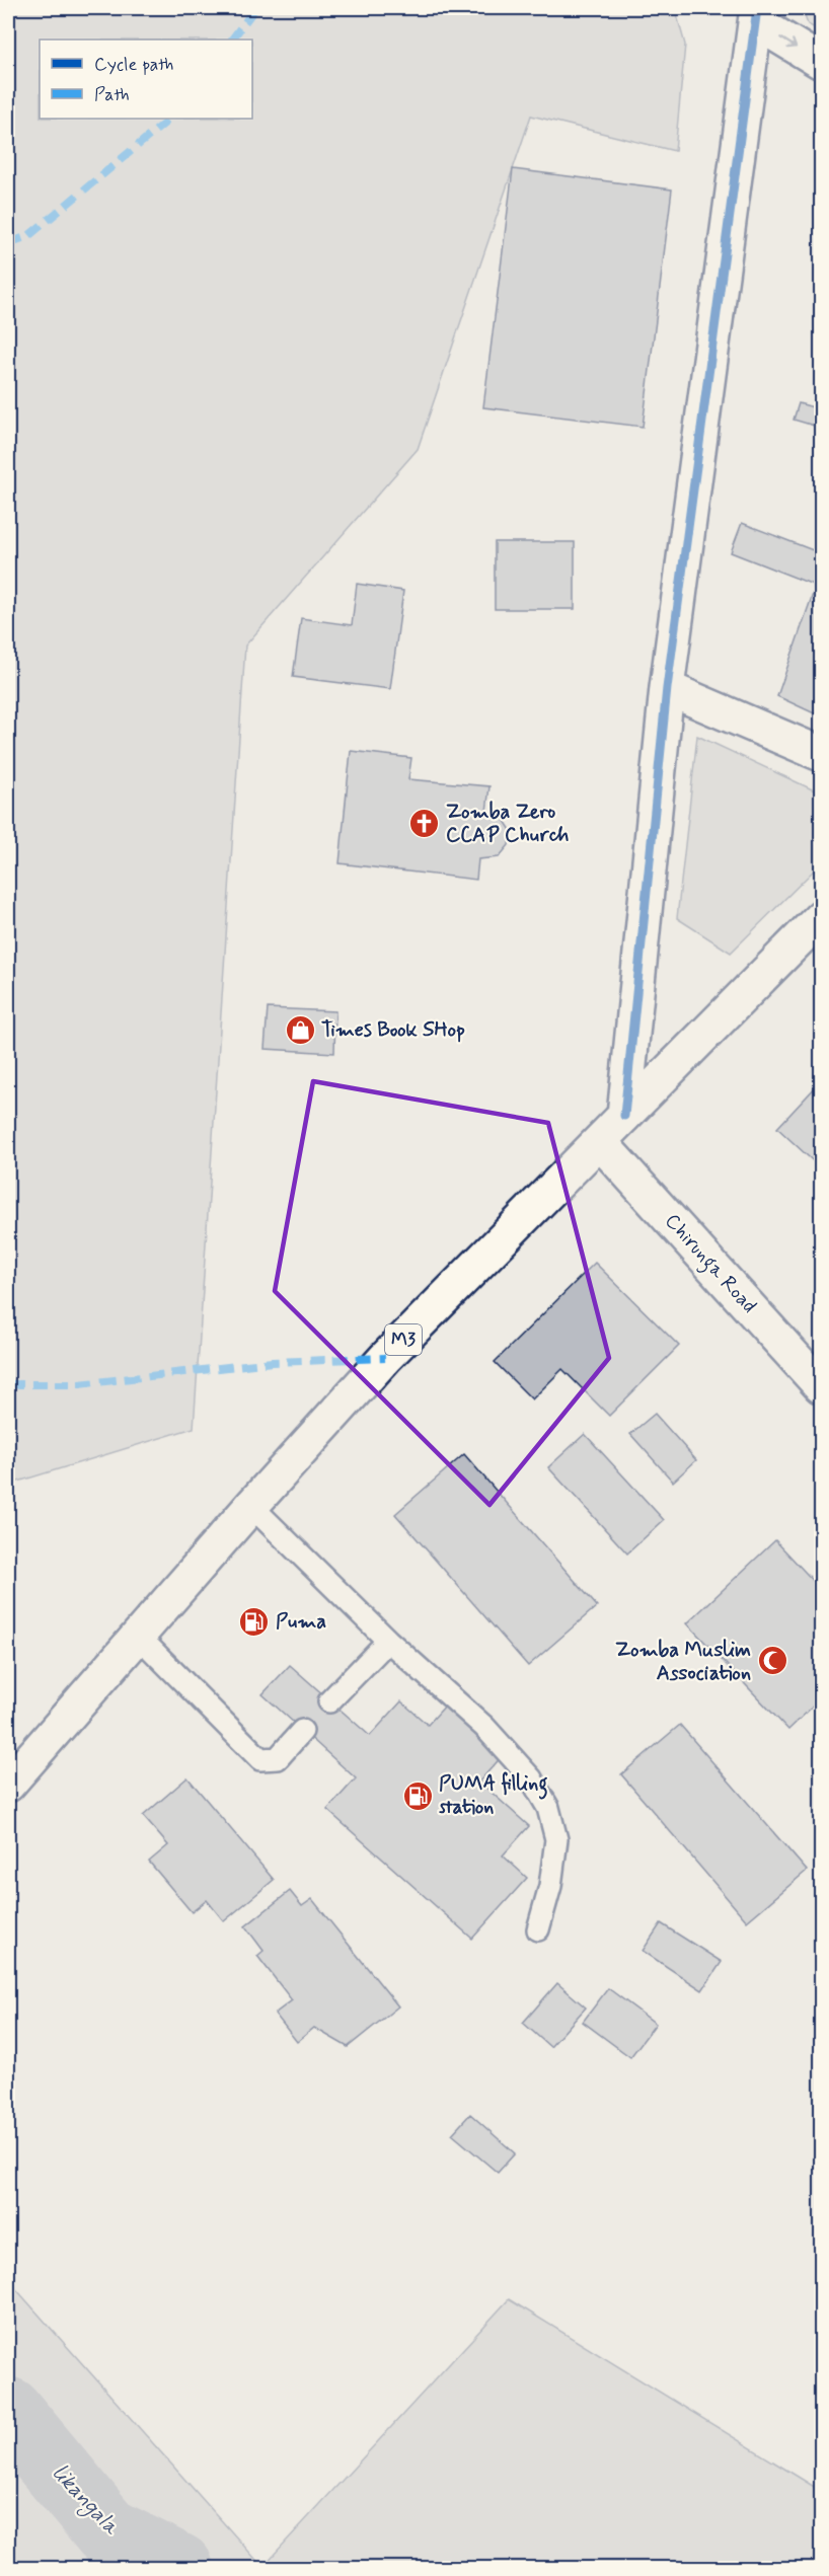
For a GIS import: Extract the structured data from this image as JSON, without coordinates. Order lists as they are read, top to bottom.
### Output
{
  "streets": {
    "main road": ["Chirunga Road", "M3"]
  },
  "crossings": [
    ["Chirunga Road", "M3"]
  ],
  "water": ["likangala"],
  "places": {
    "church": ["Zomba Zero CCAP Church"],
    "shop": ["Times Book SHop"],
    "fuel station": ["Puma", "PUMA filling station"],
    "mosque": ["Zomba Muslim Association"]
  },
  "legend": ["Cycle path", "Path"]
}
